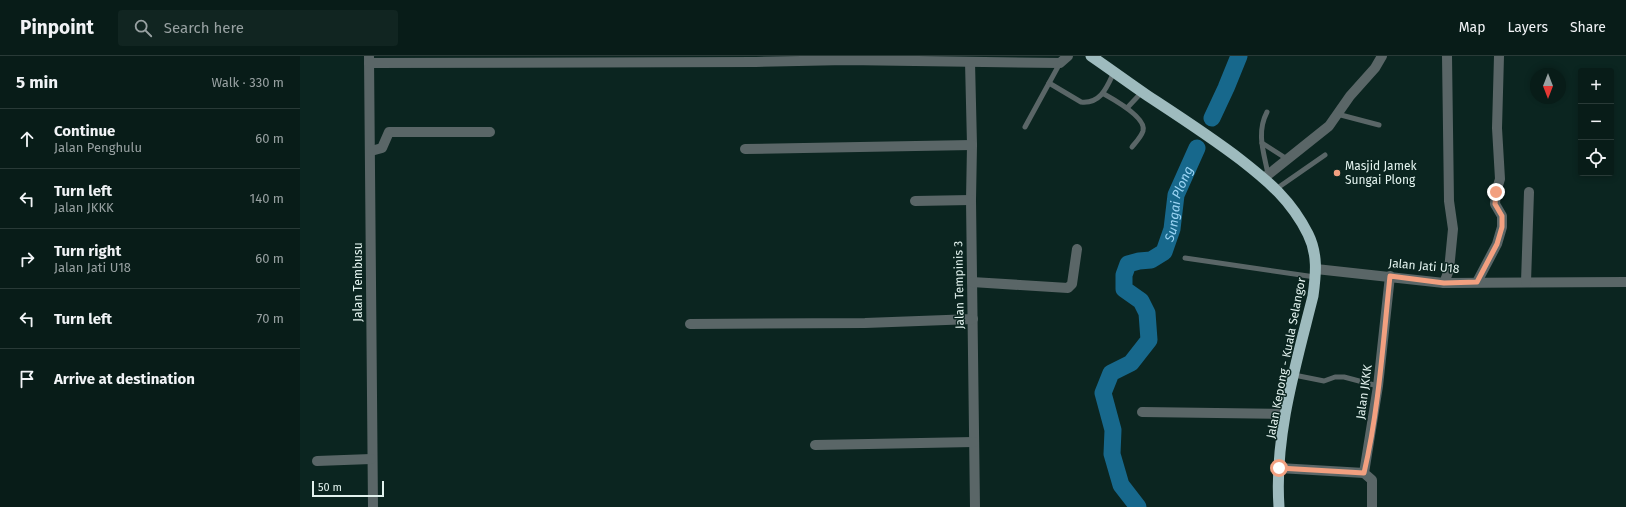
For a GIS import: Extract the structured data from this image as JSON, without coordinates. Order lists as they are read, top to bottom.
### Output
{
  "streets": {
    "highway": ["Jalan Kepong - Kuala Selangor"],
    "street": [
      "Jalan Jati U18",
      "Jalan Tembusu",
      "Jalan Tempinis 3",
      "Jalan JKKK"
    ]
  },
  "crossings": [
    ["Jalan Jati U18", "Jalan Kepong - Kuala Selangor"],
    ["Jalan Jati U18", "Jalan JKKK"]
  ],
  "water": ["Sungai Plong"],
  "places": ["Masjid Jamek Sungai Plong"],
  "scale_bar": "50 m",
  "north": "bottom",
  "page": {
    "header": "Pinpoint",
    "search": "Search here",
    "nav": ["Map", "Layers", "Share"],
    "heading": ["5 min", "Walk · 330 m"],
    "map_buttons": ["+", "−"],
    "list": [
      ["Continue", "Jalan Penghulu", "60 m"],
      ["Turn left", "Jalan JKKK", "140 m"],
      ["Turn right", "Jalan Jati U18", "60 m"],
      ["Turn left", "70 m"],
      "Arrive at destination"
    ],
    "scale": "50 m"
  }
}
